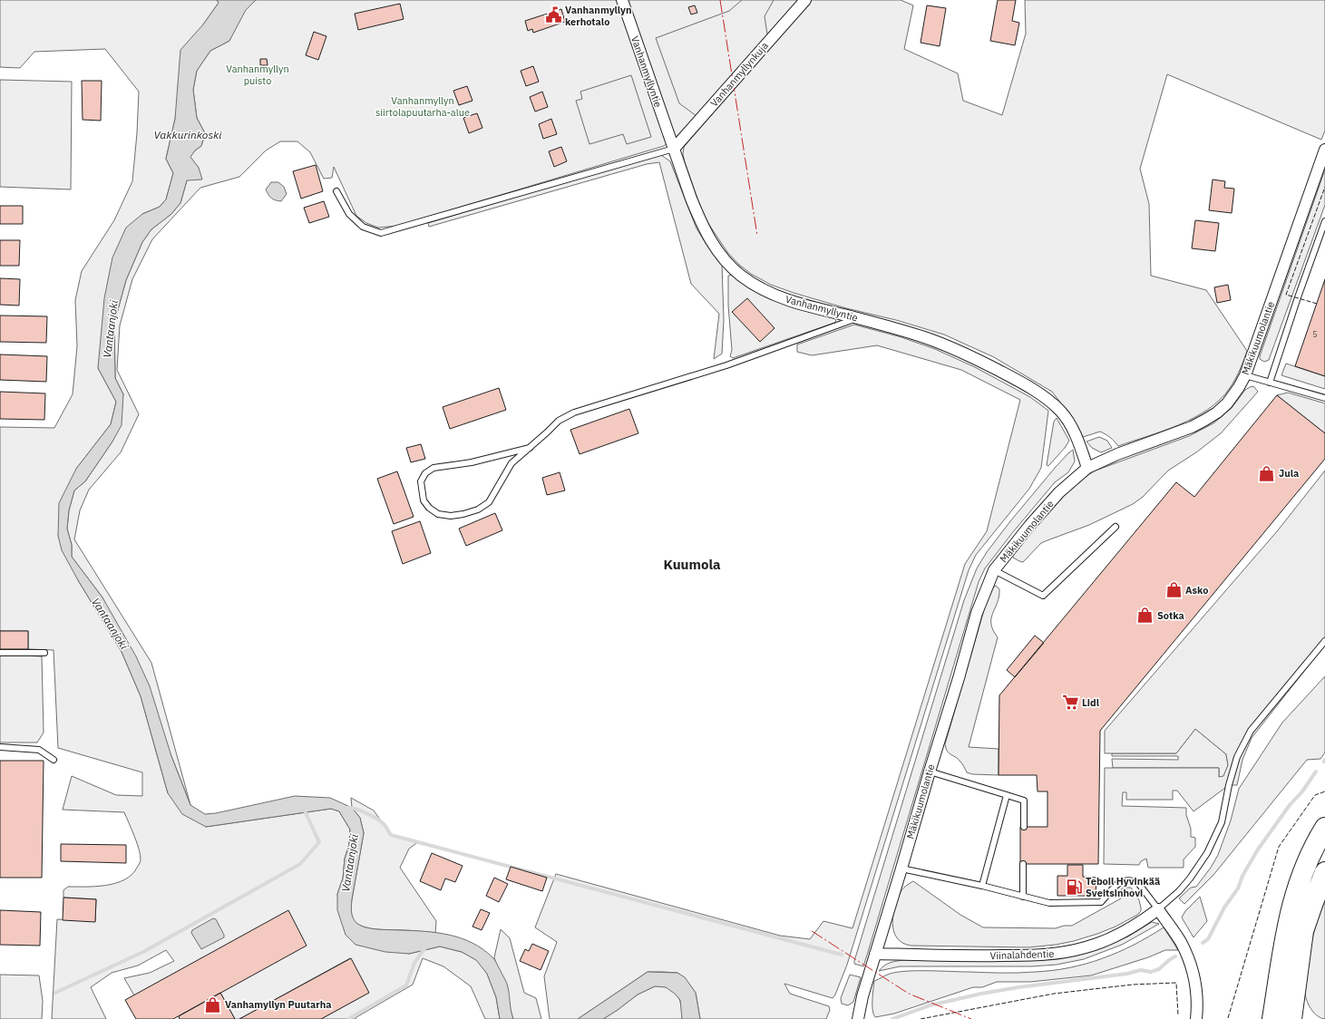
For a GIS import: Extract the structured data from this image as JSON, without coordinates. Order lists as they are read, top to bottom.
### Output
{
  "streets": {
    "street": [
      "Vanhanmyllyntie",
      "Vanhanmyllynkuja",
      "Mäkikuumolantie",
      "Viinalahdentie"
    ]
  },
  "crossings": [
    ["Vanhanmyllyntie", "Vanhanmyllynkuja"],
    ["Vanhanmyllyntie", "Mäkikuumolantie"],
    ["Mäkikuumolantie", "Viinalahdentie"]
  ],
  "districts": ["Kuumola"],
  "water": ["Vakkurinkoski", "Vantaanjoki"],
  "parks": ["Vanhanmyllyn puisto", "Vanhanmyllyn siirtolapuutarha-alue"],
  "places": {
    "public building": ["Vanhanmyllyn kerhotalo"],
    "shop": [
      "Jula",
      "Asko",
      "Sotka",
      "Vanhamyllyn Puutarha"
    ],
    "supermarket": ["Lidl"],
    "fuel station": ["Teboil Hyvinkää Sveitsinhovi"]
  },
  "house_numbers": ["5"]
}
